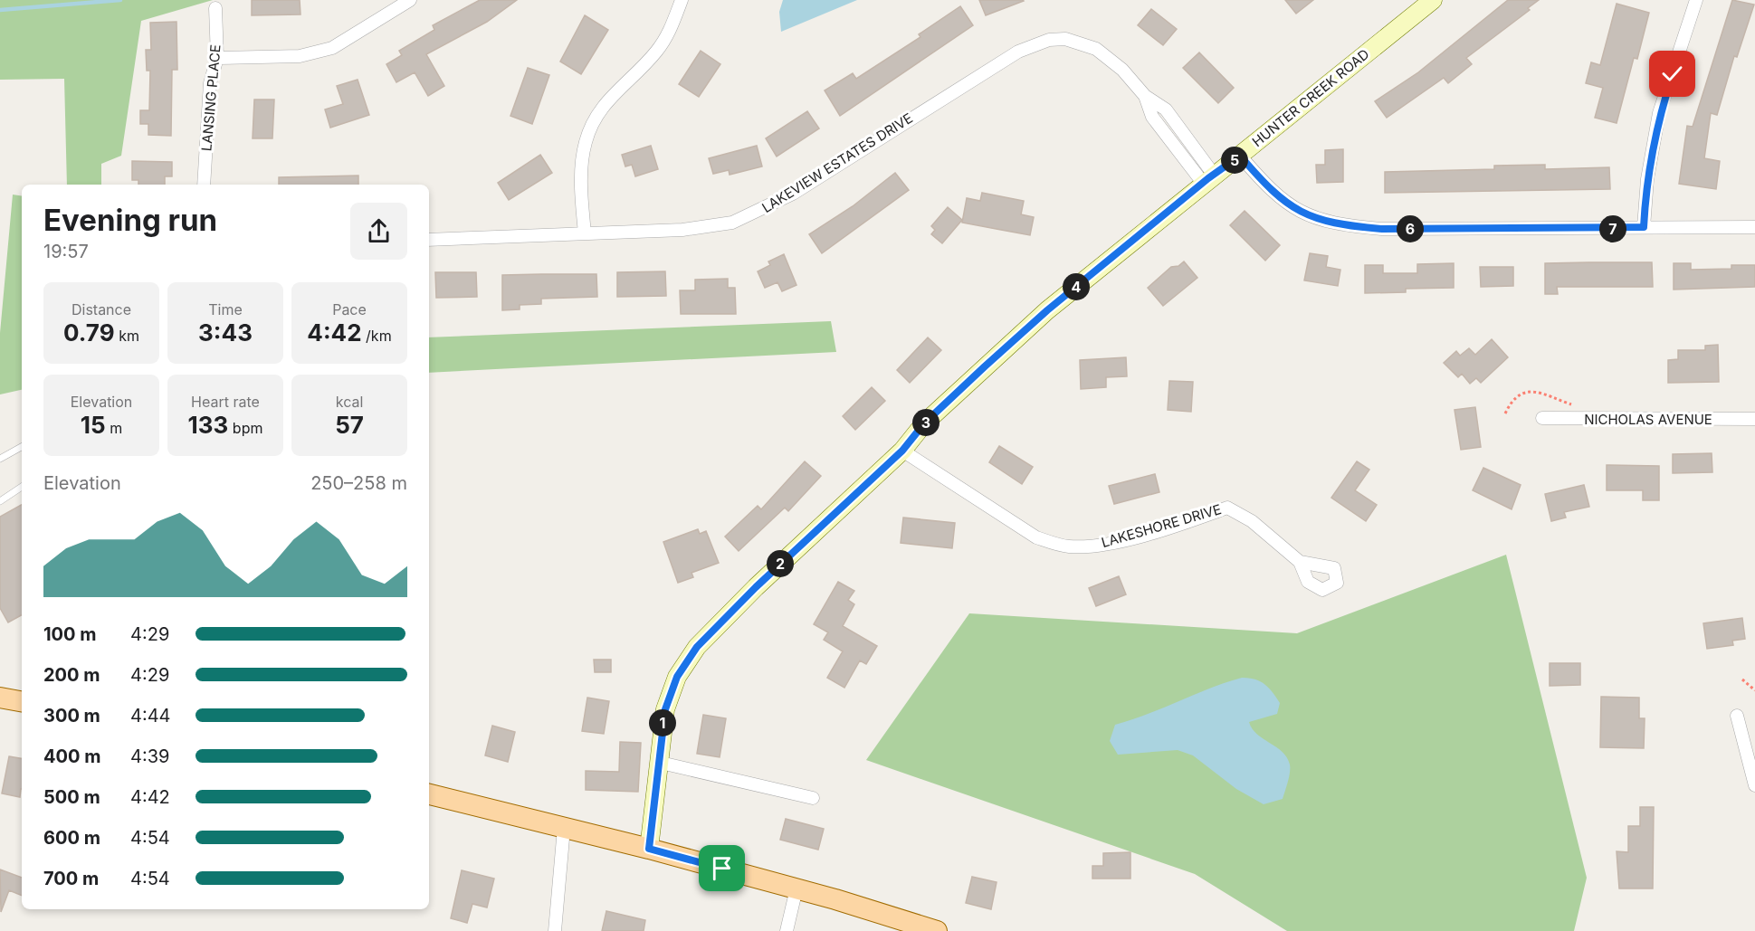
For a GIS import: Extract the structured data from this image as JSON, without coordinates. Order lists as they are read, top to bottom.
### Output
{
  "streets": {
    "main road": ["HUNTER CREEK ROAD"],
    "street": [
      "LANSING PLACE",
      "LAKEVIEW ESTATES DRIVE",
      "NICHOLAS AVENUE",
      "LAKESHORE DRIVE"
    ]
  },
  "crossings": [
    ["HUNTER CREEK ROAD", "LAKEVIEW ESTATES DRIVE"],
    ["HUNTER CREEK ROAD", "LAKESHORE DRIVE"]
  ],
  "page": {
    "pins": [
      "5",
      "6",
      "7",
      "4",
      "3",
      "2",
      "1"
    ],
    "heading": ["Evening run", "19:57"],
    "stats": [
      ["Distance", "0.79 km"],
      ["Time", "3:43"],
      ["Pace", "4:42 /km"],
      ["Elevation", "15 m"],
      ["Heart rate", "133 bpm"],
      ["kcal", "57"]
    ],
    "chart": ["Elevation", "250–258 m"],
    "list": [
      {
        "name": "100 m",
        "note": "4:29"
      },
      {
        "name": "200 m",
        "note": "4:29"
      },
      {
        "name": "300 m",
        "note": "4:44"
      },
      {
        "name": "400 m",
        "note": "4:39"
      },
      {
        "name": "500 m",
        "note": "4:42"
      },
      {
        "name": "600 m",
        "note": "4:54"
      },
      {
        "name": "700 m",
        "note": "4:54"
      }
    ]
  }
}
